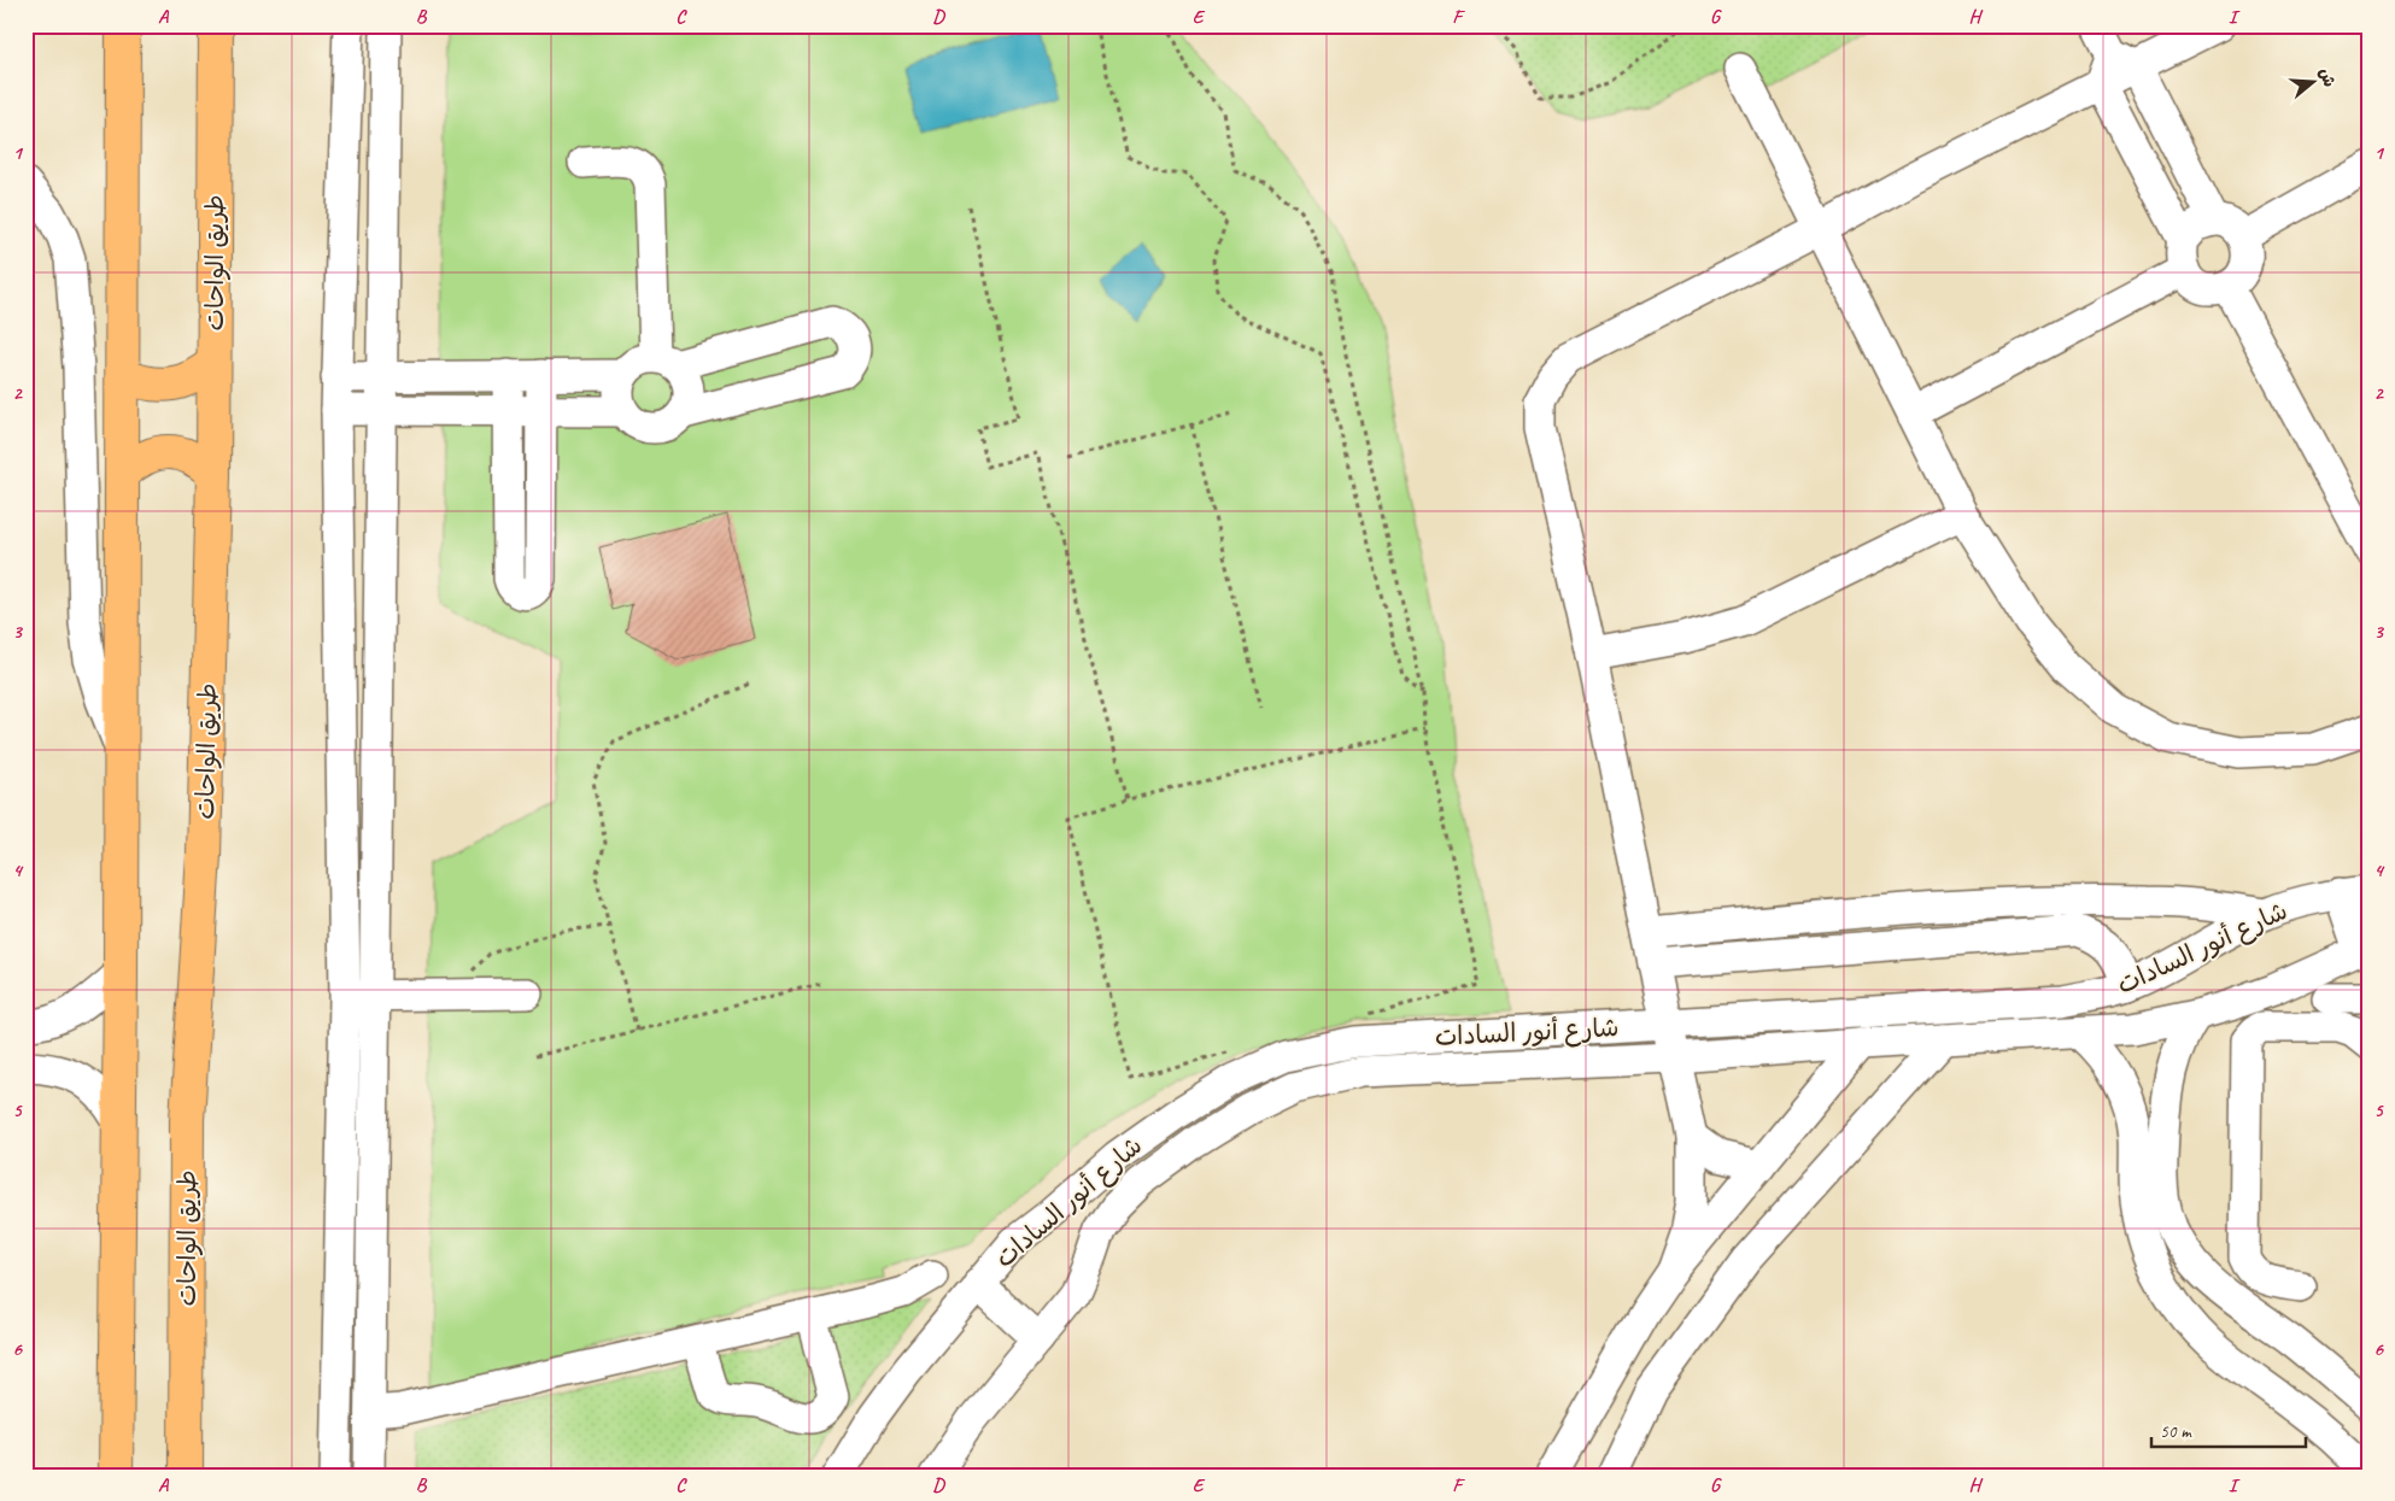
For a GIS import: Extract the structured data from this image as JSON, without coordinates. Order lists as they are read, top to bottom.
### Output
{
  "streets": {
    "highway": ["طريق الواحات"],
    "street": ["شارع أنور السادات"]
  },
  "scale_bar": "50 m",
  "north": "right",
  "grid": {
    "columns": [
      "A",
      "B",
      "C",
      "D",
      "E",
      "F",
      "G",
      "H",
      "I"
    ],
    "rows": [
      "1",
      "2",
      "3",
      "4",
      "5",
      "6"
    ]
  }
}
